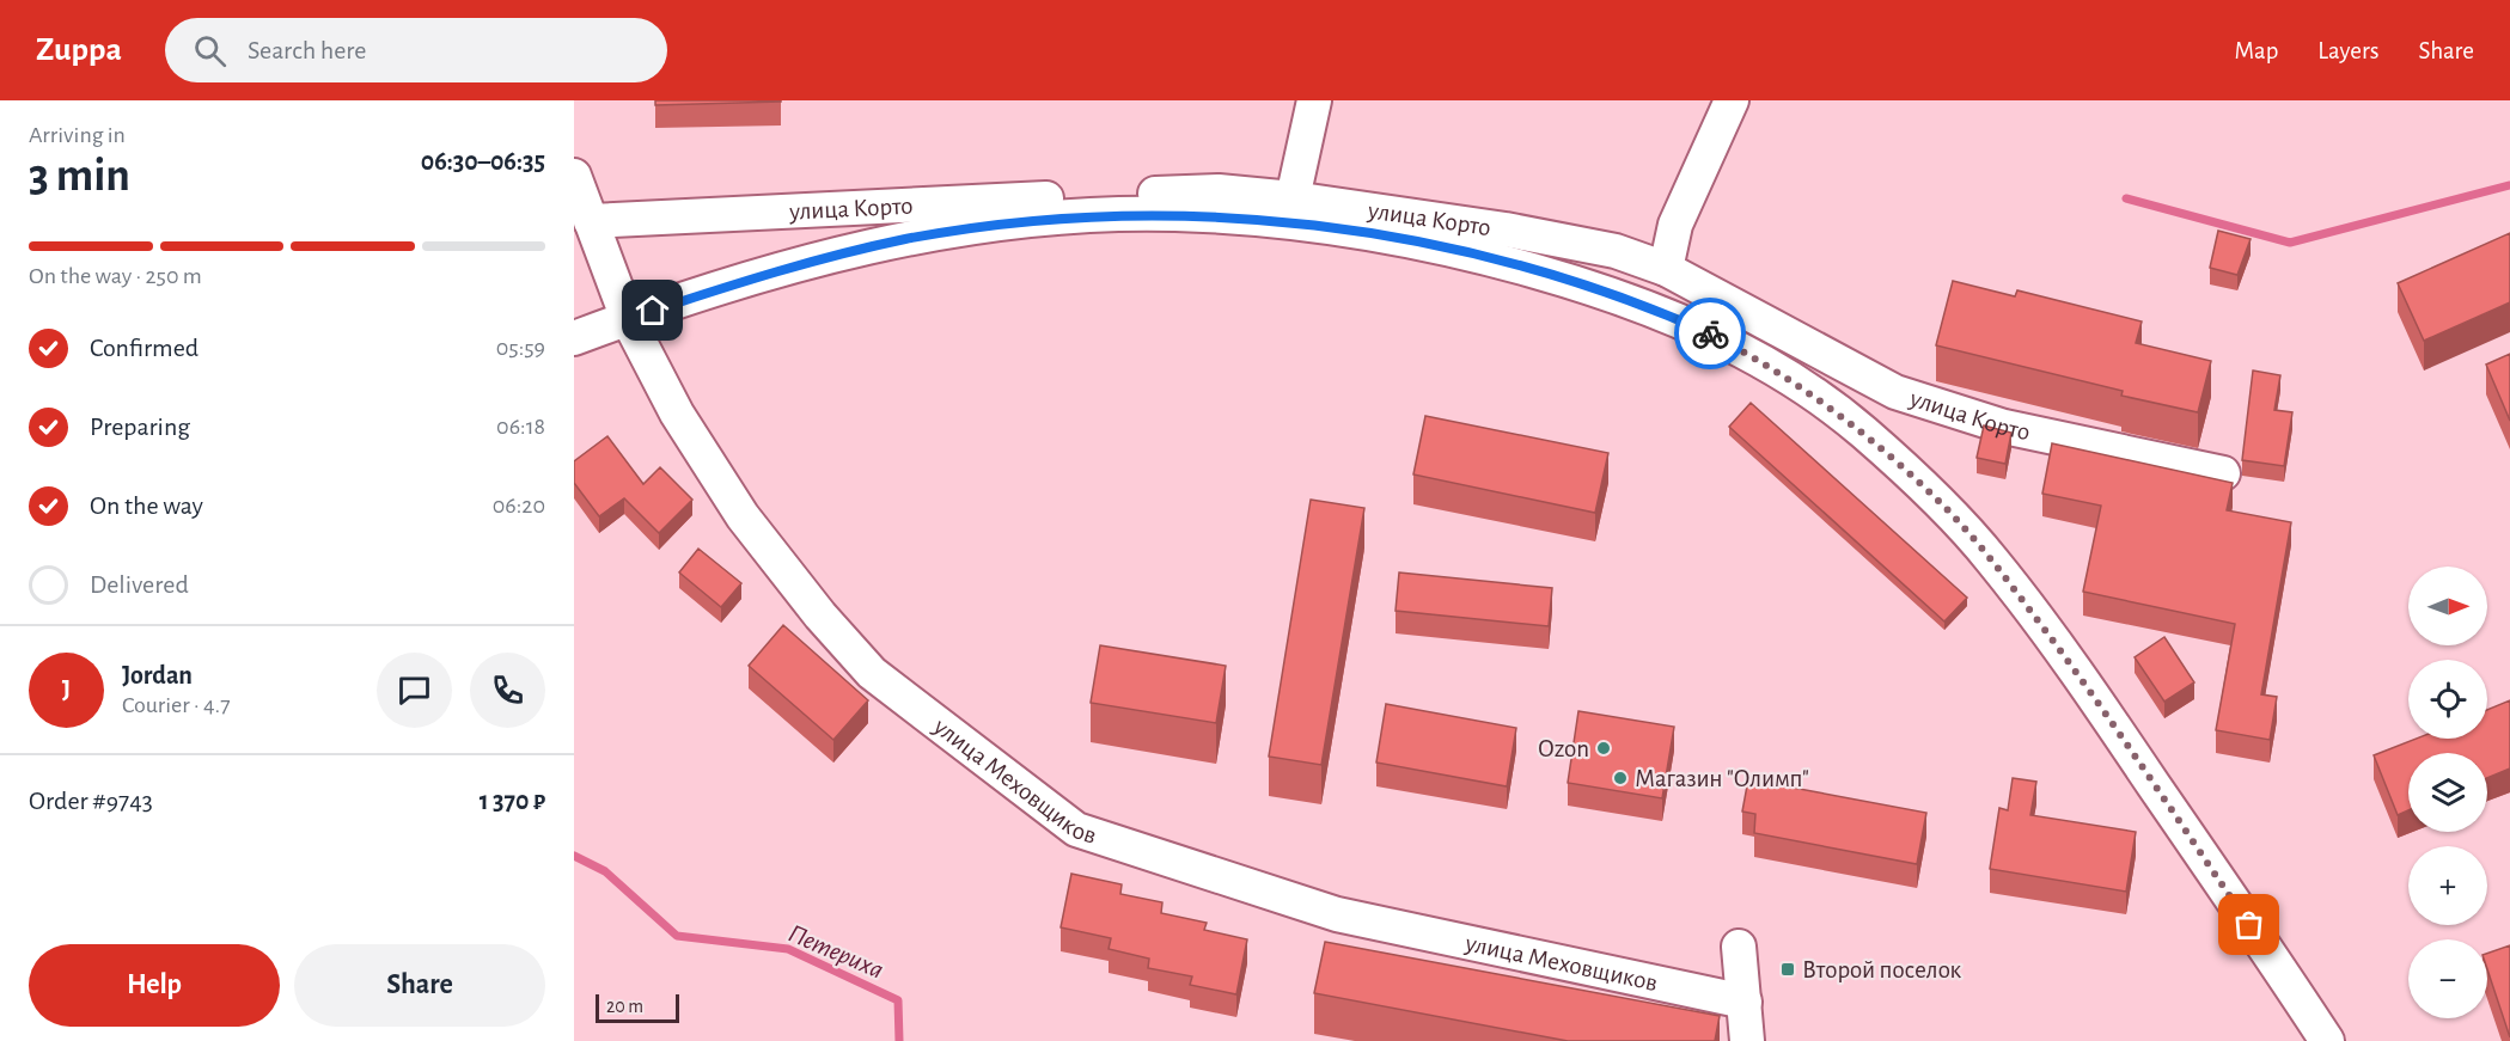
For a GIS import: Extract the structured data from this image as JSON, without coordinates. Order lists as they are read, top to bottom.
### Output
{
  "streets": {
    "street": ["улица Корто", "улица Меховщиков"]
  },
  "crossings": [
    ["улица Корто", "улица Меховщиков"]
  ],
  "water": ["Петериха"],
  "places": {
    "other": ["Ozon", "Магазин \"Олимп\""],
    "transit": ["Второй поселок"]
  },
  "scale_bar": "20 m",
  "north": "right",
  "page": {
    "header": "Zuppa",
    "search": "Search here",
    "nav": ["Map", "Layers", "Share"],
    "heading": ["3 min", "Arriving in", "06:30–06:35"],
    "panel": [
      "Jordan",
      "Courier · 4.7",
      "Order #9743",
      "1 370 ₽"
    ],
    "bar": "On the way · 250 m",
    "list": [
      ["Confirmed", "05:59"],
      ["Preparing", "06:18"],
      ["On the way", "06:20"],
      "Delivered"
    ],
    "map_buttons": ["+", "−"],
    "round": "J",
    "buttons": ["Help", "Share"],
    "scale": "20 m"
  }
}
